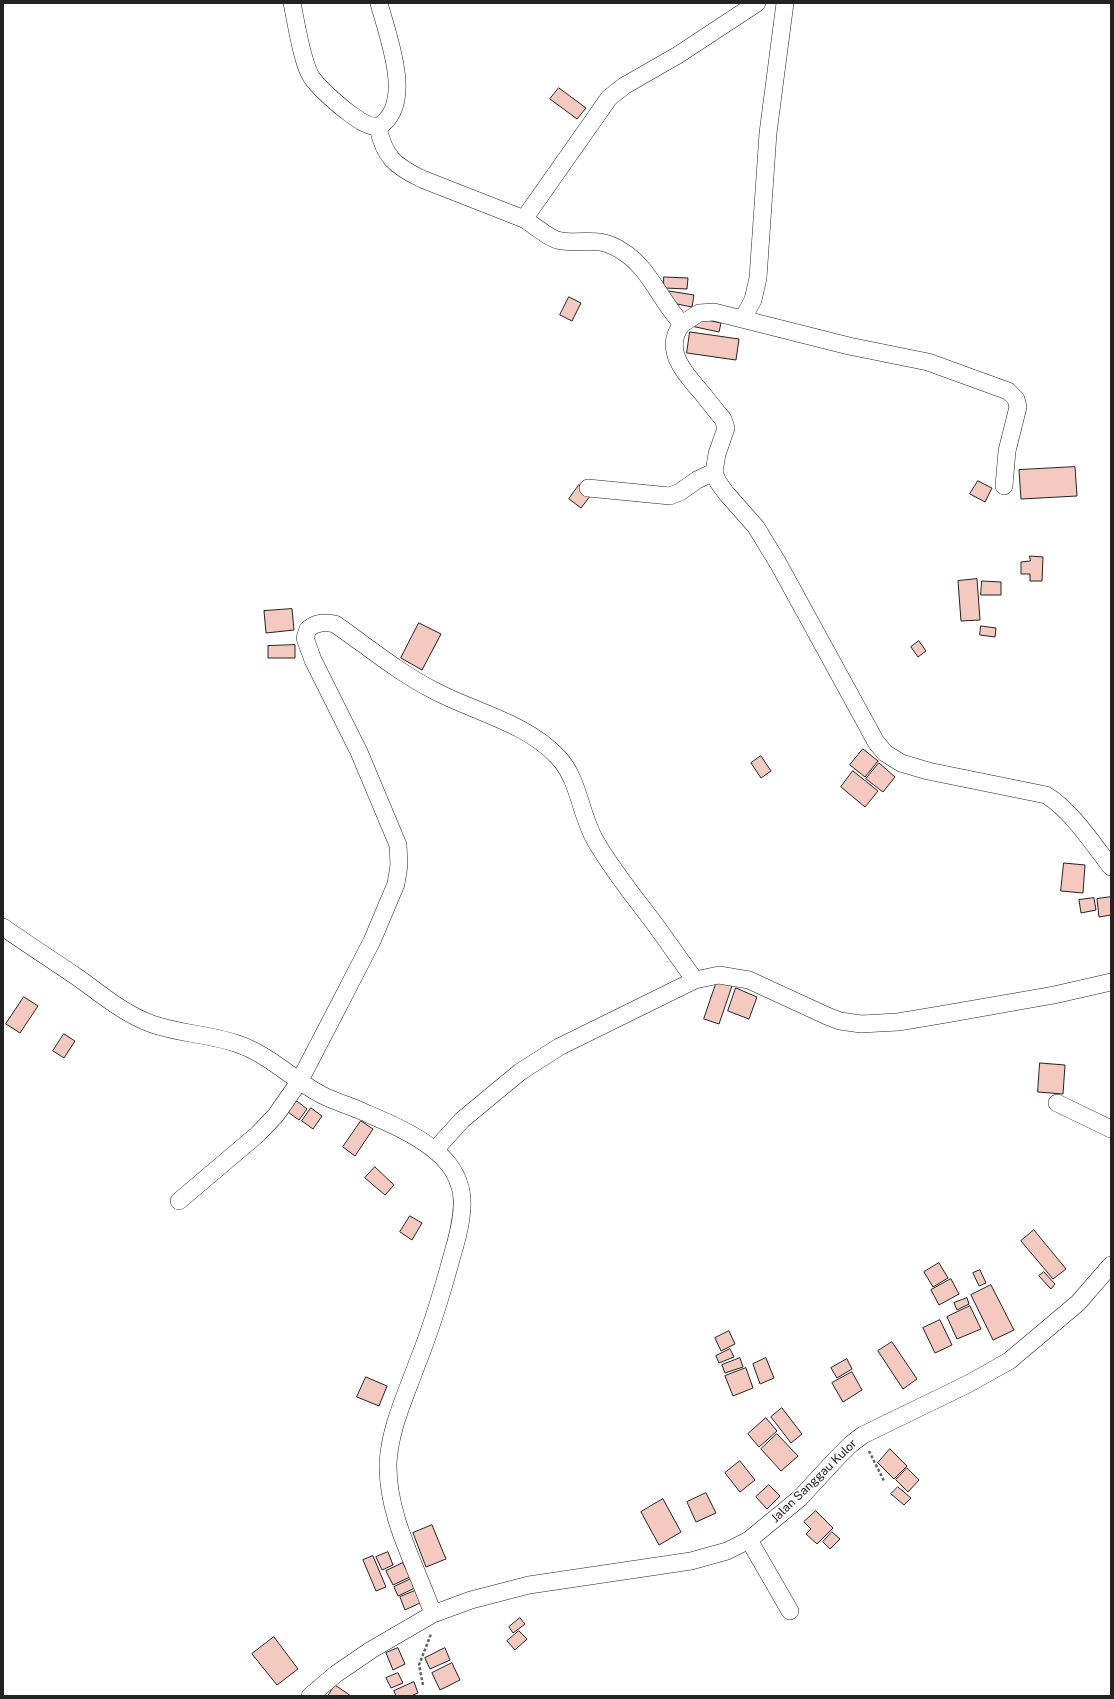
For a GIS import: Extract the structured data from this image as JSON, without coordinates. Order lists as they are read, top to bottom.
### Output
{
  "streets": {
    "street": ["Jalan Sanggau Kulor"]
  }
}
